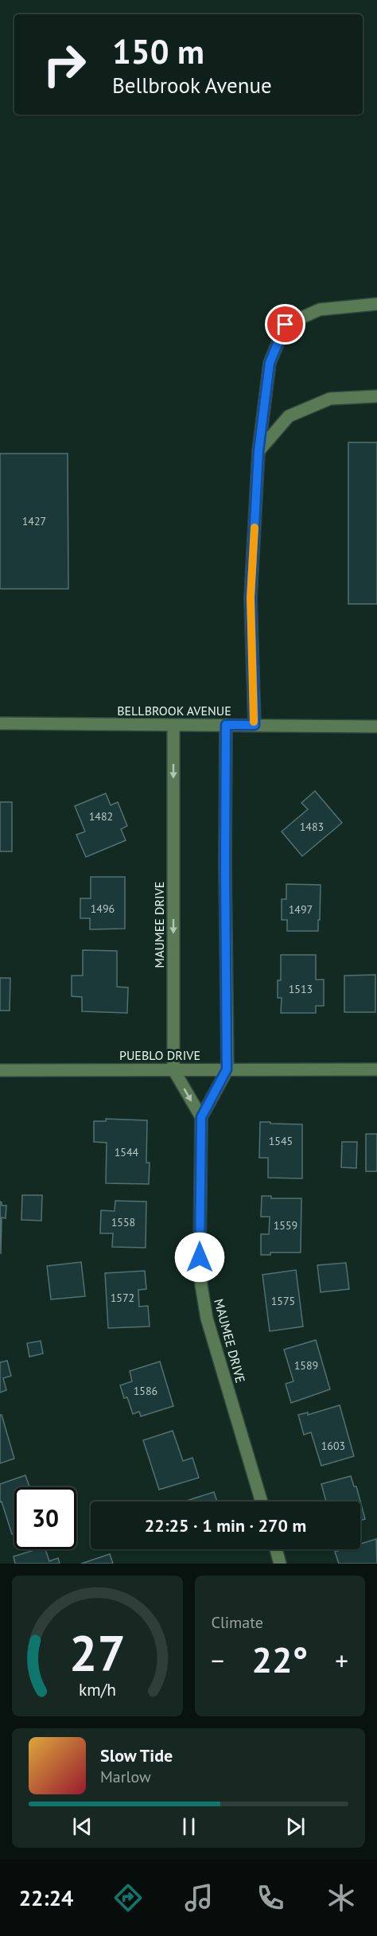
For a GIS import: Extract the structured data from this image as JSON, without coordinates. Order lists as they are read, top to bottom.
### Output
{
  "streets": {
    "street": ["BELLBROOK AVENUE", "MAUMEE DRIVE", "PUEBLO DRIVE"]
  },
  "crossings": [
    ["BELLBROOK AVENUE", "MAUMEE DRIVE"],
    ["MAUMEE DRIVE", "PUEBLO DRIVE"]
  ],
  "house_numbers": [
    "1427",
    "1482",
    "1483",
    "1496",
    "1497",
    "1513",
    "1545",
    "1544",
    "1558",
    "1559",
    "1572",
    "1575",
    "1589",
    "1586",
    "1603"
  ],
  "page": {
    "turn": ["150 m", "Bellbrook Avenue"],
    "limit": "30",
    "trip": "22:25 · 1 min · 270 m",
    "tile": "Climate",
    "heat": ["−", "22°", "+"],
    "song": ["Slow Tide", "Marlow"],
    "tabs": "22:24",
    "gauge": ["27", "km/h"]
  }
}
